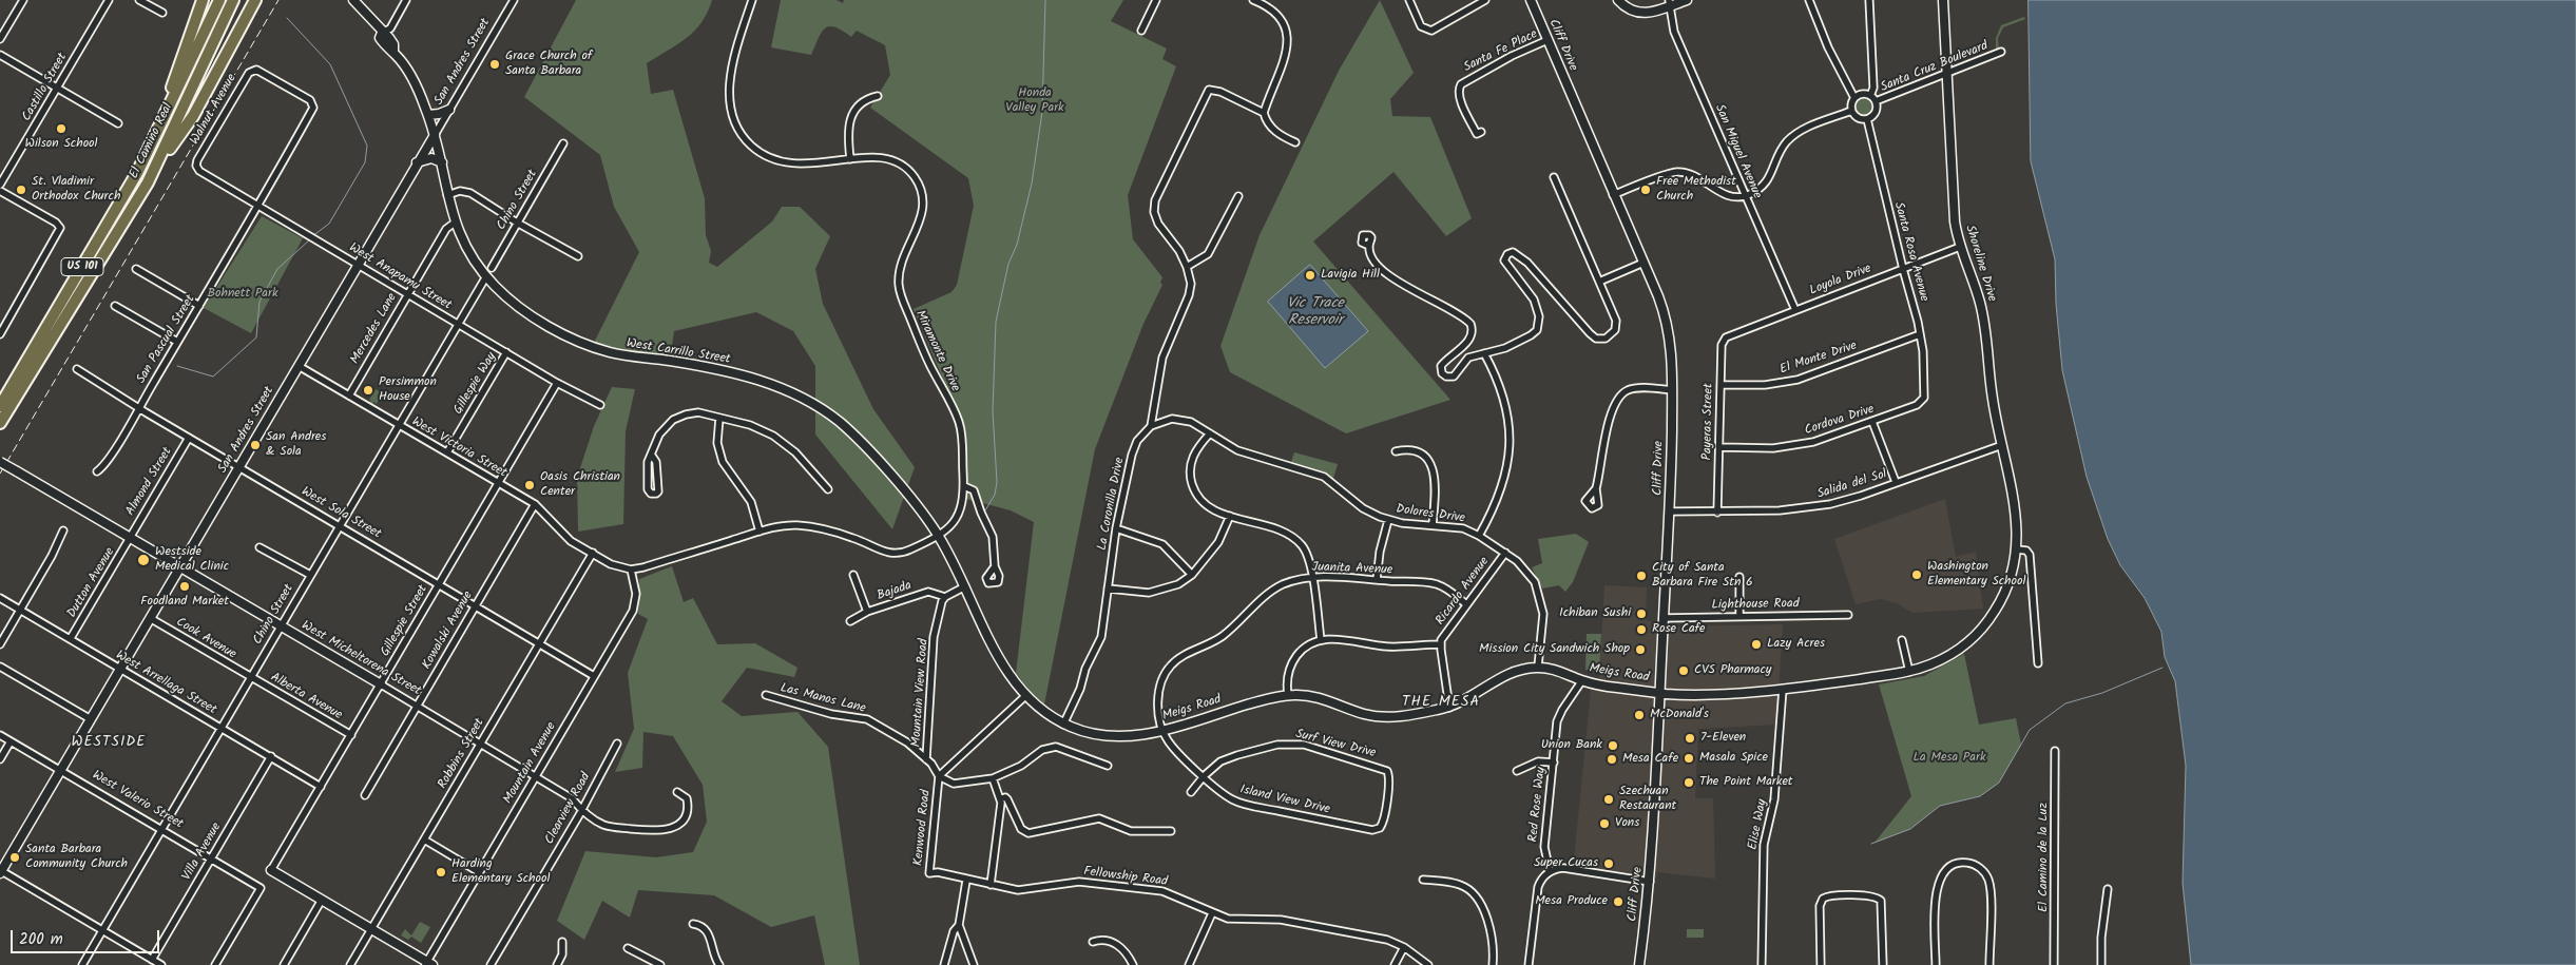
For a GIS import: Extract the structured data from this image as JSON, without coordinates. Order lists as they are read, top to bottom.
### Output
{
  "streets": {
    "highway": ["El Camino Real", "US 101"],
    "main road": [
      "Cliff Drive",
      "San Andres Street",
      "Shoreline Drive",
      "West Carrillo Street",
      "West Micheltorena Street",
      "Meigs Road"
    ],
    "street": [
      "Santa Fe Place",
      "Santa Cruz Boulevard",
      "Castillo Street",
      "Walnut Avenue",
      "San Miguel Avenue",
      "Chino Street",
      "Santa Rosa Avenue",
      "West Anapamu Street",
      "Loyola Drive",
      "Mercedes Lane",
      "San Pascual Street",
      "Miramonte Drive",
      "El Monte Drive",
      "Gillespie Way",
      "Cordova Drive",
      "Payeras Street",
      "West Victoria Street",
      "Almond Street",
      "Salida del Sol",
      "La Coronilla Drive",
      "West Sola Street",
      "Dolores Drive",
      "Juanita Avenue",
      "Dutton Avenue",
      "Bajada",
      "Ricardo Avenue",
      "Lighthouse Road",
      "Gillespie Street",
      "Kowalski Avenue",
      "Cook Avenue",
      "West Arrellaga Street",
      "Mountain View Road",
      "Alberta Avenue",
      "Las Manos Lane",
      "Surf View Drive",
      "Robbins Street",
      "Mountain Avenue",
      "West Valerio Street",
      "Island View Drive",
      "Red Rose Way",
      "Clearview Road",
      "Elise Way",
      "Kenwood Road",
      "Villa Avenue",
      "El Camino de la Luz",
      "Fellowship Road"
    ]
  },
  "crossings": [
    ["Cliff Drive", "Santa Fe Place"],
    ["Cliff Drive", "Salida del Sol"],
    ["Cliff Drive", "Lighthouse Road"],
    ["Cliff Drive", "Meigs Road"],
    ["San Andres Street", "West Anapamu Street"],
    ["San Andres Street", "West Carrillo Street"],
    ["San Andres Street", "West Victoria Street"],
    ["San Andres Street", "West Sola Street"],
    ["San Andres Street", "Cook Avenue"],
    ["San Andres Street", "West Micheltorena Street"],
    ["San Andres Street", "West Arrellaga Street"],
    ["San Andres Street", "West Valerio Street"],
    ["Santa Cruz Boulevard", "Santa Rosa Avenue"],
    ["Santa Cruz Boulevard", "Shoreline Drive"],
    ["Walnut Avenue", "West Anapamu Street"],
    ["Walnut Avenue", "San Pascual Street"],
    ["San Miguel Avenue", "Loyola Drive"],
    ["Chino Street", "West Anapamu Street"],
    ["Chino Street", "West Carrillo Street"],
    ["Chino Street", "West Victoria Street"],
    ["Chino Street", "West Sola Street"],
    ["Chino Street", "Cook Avenue"],
    ["Chino Street", "West Micheltorena Street"],
    ["Chino Street", "West Arrellaga Street"],
    ["Chino Street", "Alberta Avenue"],
    ["Chino Street", "West Valerio Street"],
    ["Santa Rosa Avenue", "Loyola Drive"],
    ["Santa Rosa Avenue", "El Monte Drive"],
    ["Santa Rosa Avenue", "Cordova Drive"],
    ["Shoreline Drive", "Loyola Drive"],
    ["Shoreline Drive", "Salida del Sol"],
    ["Shoreline Drive", "Meigs Road"],
    ["West Anapamu Street", "Mercedes Lane"],
    ["West Anapamu Street", "San Pascual Street"],
    ["West Anapamu Street", "Gillespie Way"],
    ["West Anapamu Street", "Gillespie Street"],
    ["Loyola Drive", "Payeras Street"],
    ["Mercedes Lane", "West Carrillo Street"],
    ["Mercedes Lane", "West Victoria Street"],
    ["San Pascual Street", "West Sola Street"],
    ["Miramonte Drive", "West Carrillo Street"],
    ["Miramonte Drive", "West Victoria Street"],
    ["Miramonte Drive", "Mountain Avenue"],
    ["West Carrillo Street", "La Coronilla Drive"],
    ["West Carrillo Street", "Meigs Road"],
    ["West Carrillo Street", "Kenwood Road"],
    ["El Monte Drive", "Payeras Street"],
    ["Gillespie Way", "West Victoria Street"],
    ["Cordova Drive", "Payeras Street"],
    ["Payeras Street", "Salida del Sol"],
    ["West Victoria Street", "Gillespie Street"],
    ["West Victoria Street", "Kowalski Avenue"],
    ["West Victoria Street", "Robbins Street"],
    ["West Victoria Street", "Mountain Avenue"],
    ["Almond Street", "West Sola Street"],
    ["Almond Street", "Dutton Avenue"],
    ["Almond Street", "West Micheltorena Street"],
    ["La Coronilla Drive", "Dolores Drive"],
    ["La Coronilla Drive", "Meigs Road"],
    ["West Sola Street", "Gillespie Street"],
    ["West Sola Street", "Kowalski Avenue"],
    ["West Sola Street", "Robbins Street"],
    ["West Sola Street", "Mountain Avenue"],
    ["Dolores Drive", "Ricardo Avenue"],
    ["Dolores Drive", "Meigs Road"],
    ["Juanita Avenue", "Ricardo Avenue"],
    ["Juanita Avenue", "Meigs Road"],
    ["Juanita Avenue", "Island View Drive"],
    ["Dutton Avenue", "West Micheltorena Street"],
    ["Dutton Avenue", "West Arrellaga Street"],
    ["Bajada", "Mountain View Road"],
    ["Ricardo Avenue", "Meigs Road"],
    ["Gillespie Street", "West Micheltorena Street"],
    ["Gillespie Street", "West Arrellaga Street"],
    ["Gillespie Street", "Alberta Avenue"],
    ["Kowalski Avenue", "West Micheltorena Street"],
    ["Cook Avenue", "Alberta Avenue"],
    ["West Micheltorena Street", "Robbins Street"],
    ["West Micheltorena Street", "Mountain Avenue"],
    ["West Micheltorena Street", "Clearview Road"],
    ["Meigs Road", "Island View Drive"],
    ["Meigs Road", "Red Rose Way"],
    ["Meigs Road", "Elise Way"],
    ["West Arrellaga Street", "Villa Avenue"],
    ["Mountain View Road", "Las Manos Lane"],
    ["Las Manos Lane", "Kenwood Road"],
    ["Surf View Drive", "Island View Drive"],
    ["West Valerio Street", "Villa Avenue"],
    ["Kenwood Road", "Fellowship Road"]
  ],
  "districts": ["THE MESA", "WESTSIDE"],
  "water": ["Vic Trace Reservoir"],
  "parks": ["Honda Valley Park", "Bohnett Park", "La Mesa Park"],
  "places": [
    "Grace Church of Santa Barbara",
    "Wilson School",
    "St. Vladimir Orthodox Church",
    "Free Methodist Church",
    "Lavigia Hill",
    "Persimmon House",
    "San Andres & Sola",
    "Oasis Christian Center",
    "Westside Medical Clinic",
    "Washington Elementary School",
    "City of Santa Barbara Fire Stn 6",
    "Foodland Market",
    "Ichiban Sushi",
    "Rose Cafe",
    "Lazy Acres",
    "Mission City Sandwich Shop",
    "CVS Pharmacy",
    "McDonald's",
    "7-Eleven",
    "Union Bank",
    "Masala Spice",
    "Mesa Cafe",
    "The Point Market",
    "Szechuan Restaurant",
    "Vons",
    "Santa Barbara Community Church",
    "Super Cucas",
    "Harding Elementary School",
    "Mesa Produce"
  ],
  "scale_bar": "200 m"
}
